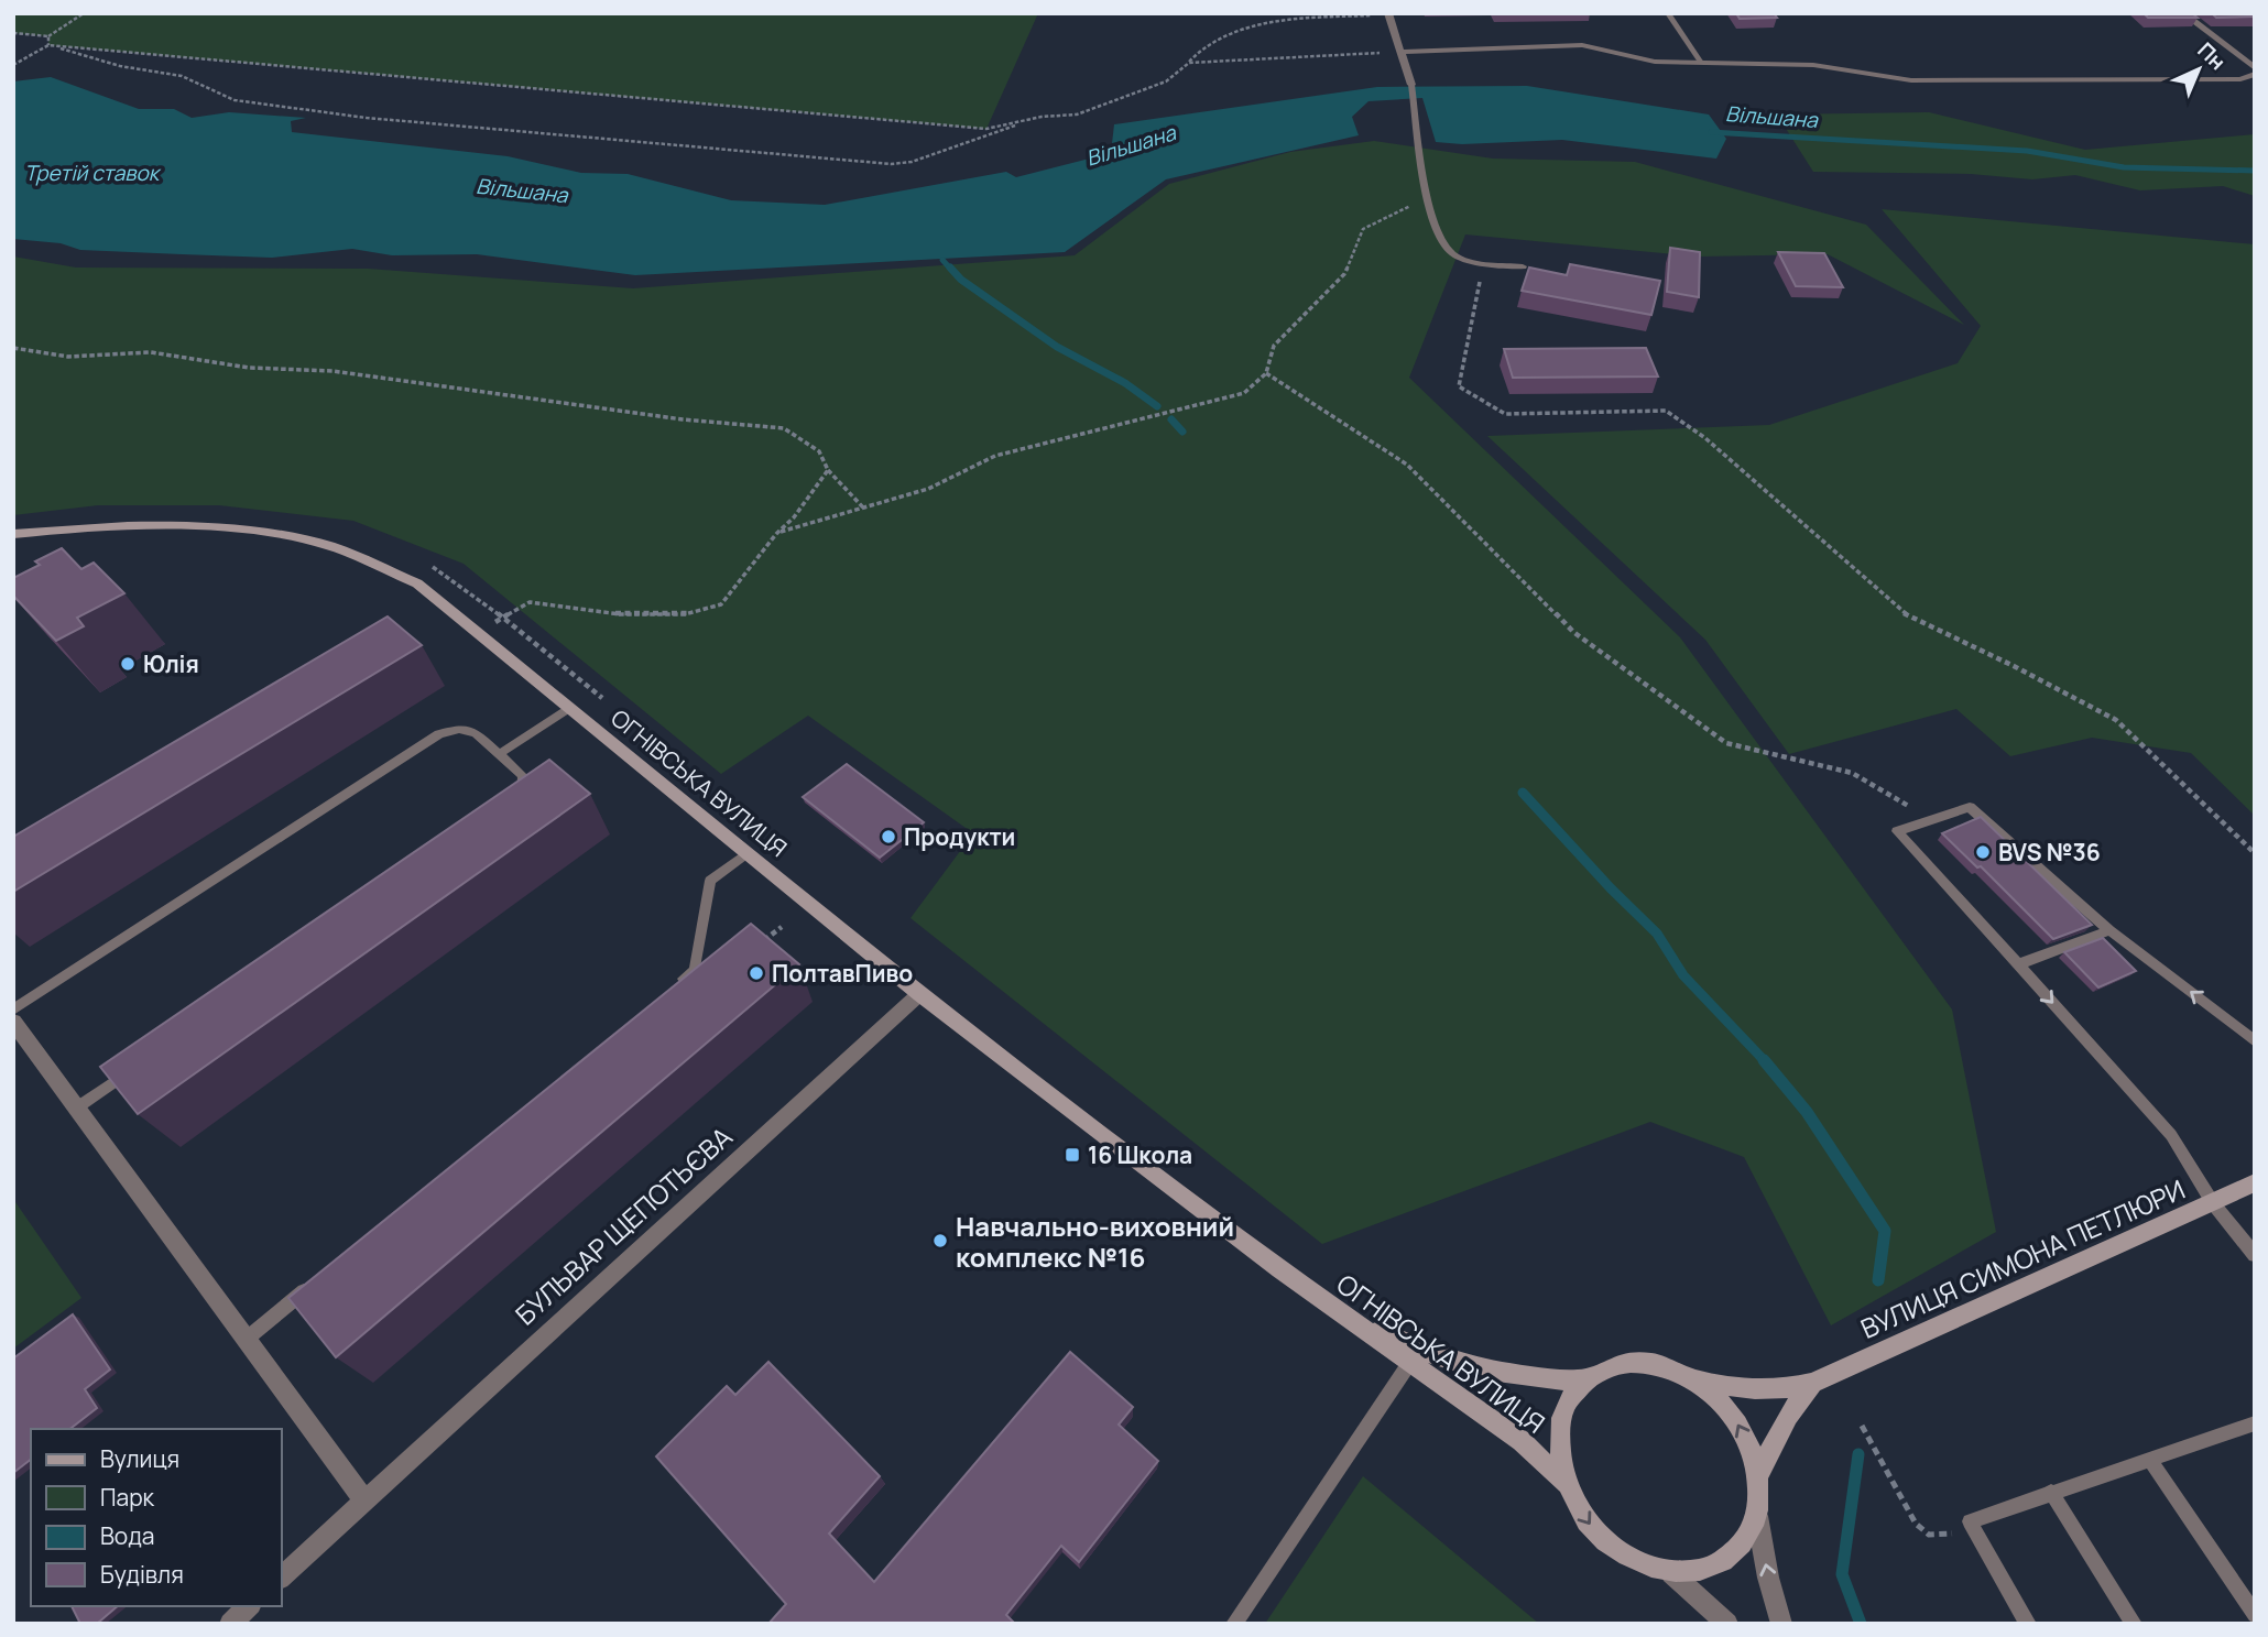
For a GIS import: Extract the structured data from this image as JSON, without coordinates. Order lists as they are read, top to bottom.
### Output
{
  "streets": {
    "street": ["ОГНІВСЬКА ВУЛИЦЯ", "БУЛЬВАР ЩЕПОТЬЄВА", "ВУЛИЦЯ СИМОНА ПЕТЛЮРИ"]
  },
  "crossings": [
    ["ОГНІВСЬКА ВУЛИЦЯ", "БУЛЬВАР ЩЕПОТЬЄВА"],
    ["ОГНІВСЬКА ВУЛИЦЯ", "ВУЛИЦЯ СИМОНА ПЕТЛЮРИ"]
  ],
  "water": ["Вільшана", "Третій ставок"],
  "places": {
    "other": [
      "Юлія",
      "Продукти",
      "BVS №36",
      "ПолтавПиво",
      "Навчально-виховний комплекс №16"
    ],
    "transit": ["16 Школа"]
  },
  "legend": [
    "Вулиця",
    "Парк",
    "Вода",
    "Будівля"
  ],
  "north": "top right"
}
